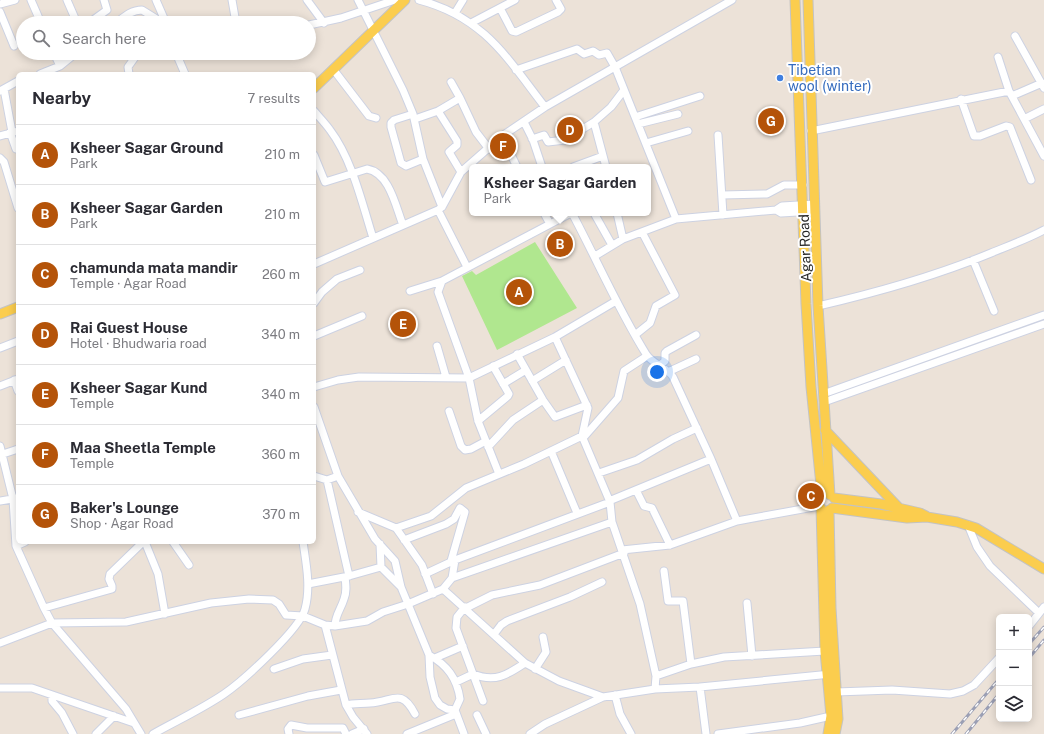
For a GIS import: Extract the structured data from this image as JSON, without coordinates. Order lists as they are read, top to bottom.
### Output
{
  "streets": {
    "main road": ["Agar Road"]
  },
  "places": ["Tibetian wool (winter)"],
  "page": {
    "search": "Search here",
    "heading": ["Nearby", "7 results"],
    "pins": [
      "G",
      "D",
      "F",
      "B",
      "A",
      "E",
      "C"
    ],
    "list": [
      {
        "mark": "A",
        "name": "Ksheer Sagar Ground",
        "note": "Park",
        "value": "210 m"
      },
      {
        "mark": "B",
        "name": "Ksheer Sagar Garden",
        "note": "Park",
        "value": "210 m"
      },
      {
        "mark": "C",
        "name": "chamunda mata mandir",
        "note": "Temple · Agar Road",
        "value": "260 m"
      },
      {
        "mark": "D",
        "name": "Rai Guest House",
        "note": "Hotel · Bhudwaria road",
        "value": "340 m"
      },
      {
        "mark": "E",
        "name": "Ksheer Sagar Kund",
        "note": "Temple",
        "value": "340 m"
      },
      {
        "mark": "F",
        "name": "Maa Sheetla Temple",
        "note": "Temple",
        "value": "360 m"
      },
      {
        "mark": "G",
        "name": "Baker's Lounge",
        "note": "Shop · Agar Road",
        "value": "370 m"
      }
    ],
    "popup": ["Ksheer Sagar Garden", "Park"],
    "map_buttons": ["+", "−"]
  }
}
